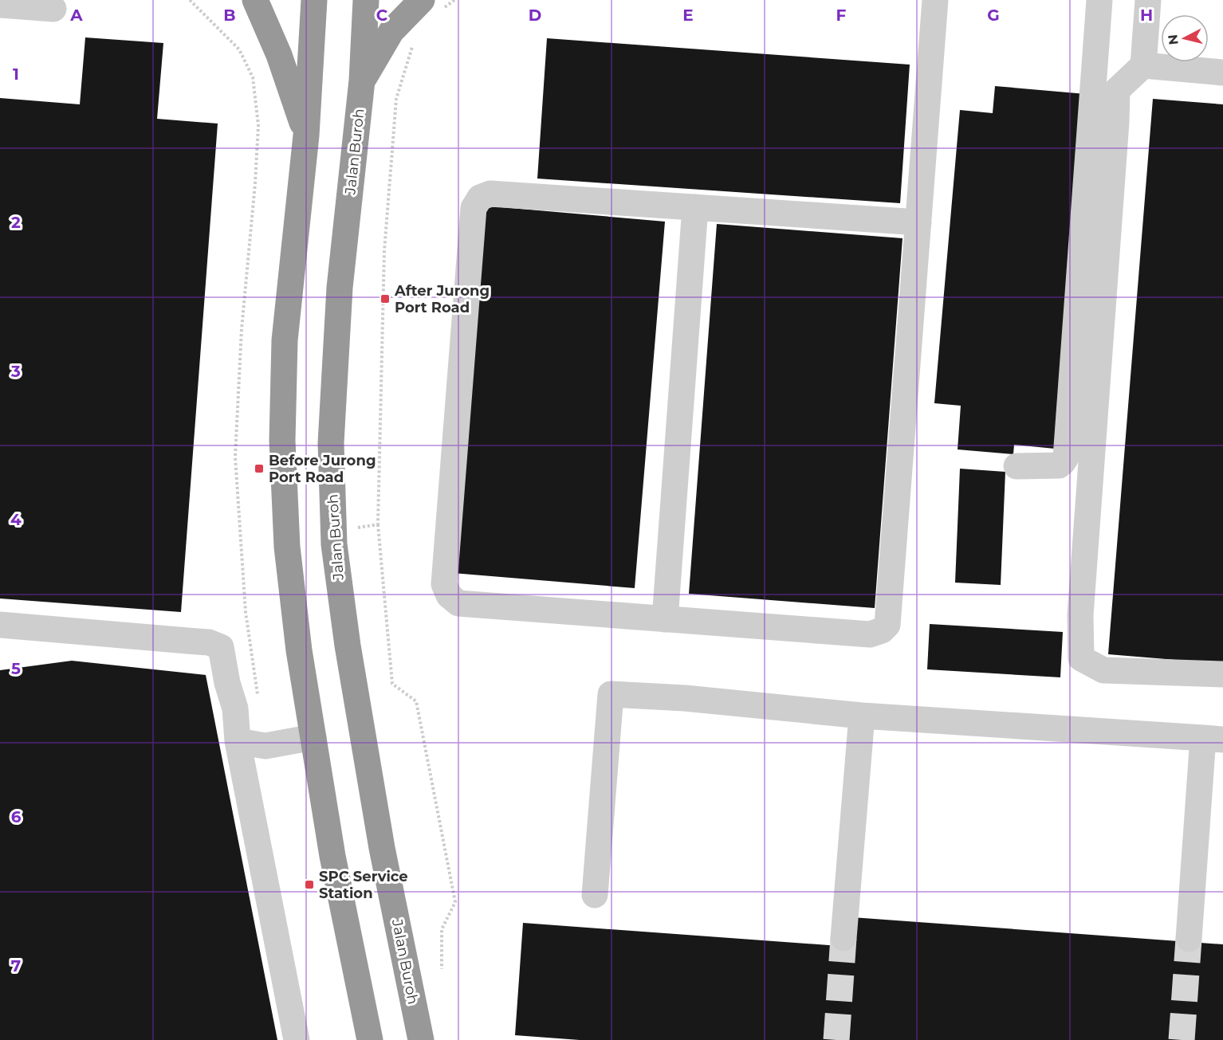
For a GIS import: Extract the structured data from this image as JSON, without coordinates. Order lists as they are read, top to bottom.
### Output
{
  "streets": {
    "highway": ["Jalan Buroh"]
  },
  "places": {
    "transit": ["After Jurong Port Road", "Before Jurong Port Road", "SPC Service Station"]
  },
  "north": "left",
  "grid": {
    "columns": [
      "A",
      "B",
      "C",
      "D",
      "E",
      "F",
      "G",
      "H"
    ],
    "rows": [
      "1",
      "2",
      "3",
      "4",
      "5",
      "6",
      "7"
    ]
  }
}
